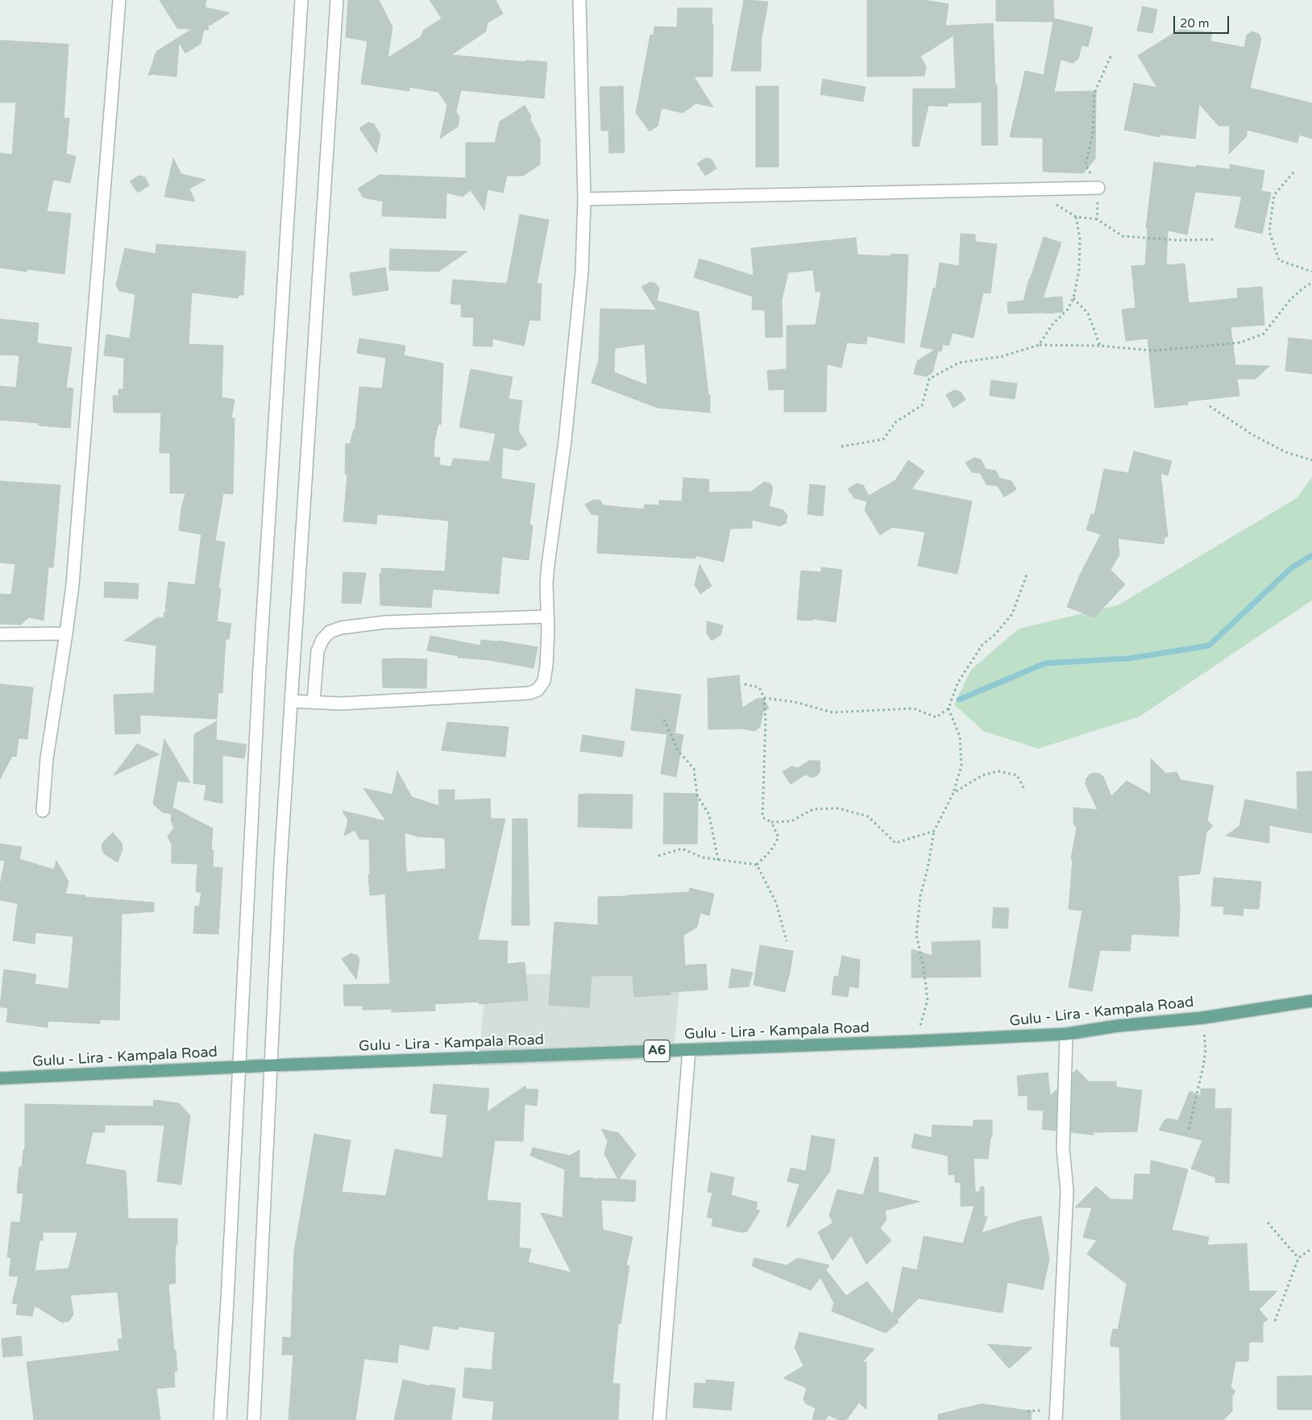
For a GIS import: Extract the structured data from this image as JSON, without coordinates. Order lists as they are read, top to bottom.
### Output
{
  "streets": {
    "main road": ["Gulu - Lira - Kampala Road", "A6"]
  },
  "scale_bar": "20 m"
}
